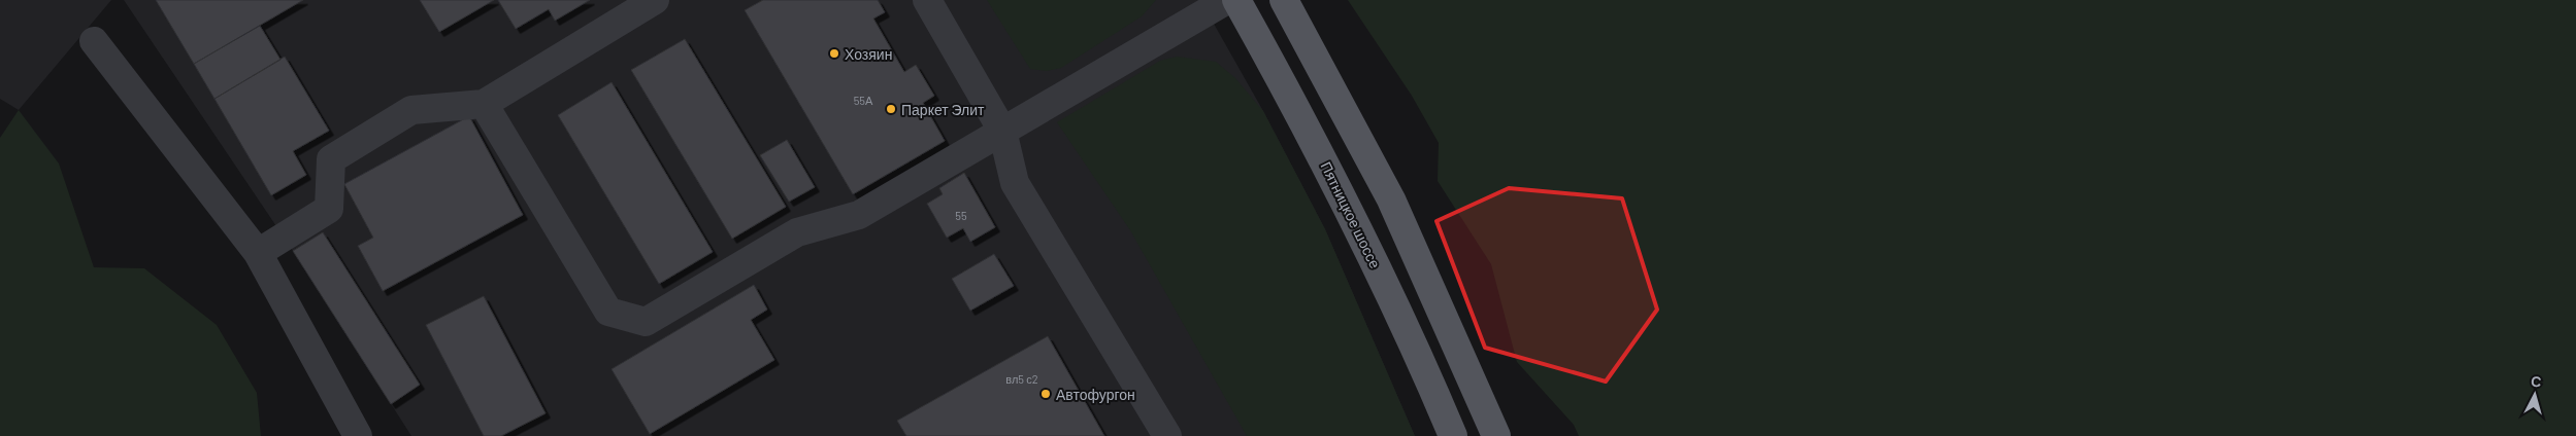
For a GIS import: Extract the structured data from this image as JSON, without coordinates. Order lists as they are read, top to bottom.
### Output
{
  "streets": {
    "main road": ["Пятницкое шоссе"]
  },
  "places": ["Хозяин", "Паркет Элит", "Автофургон"],
  "house_numbers": ["55А", "55", "вл5 с2"],
  "north": "top"
}
